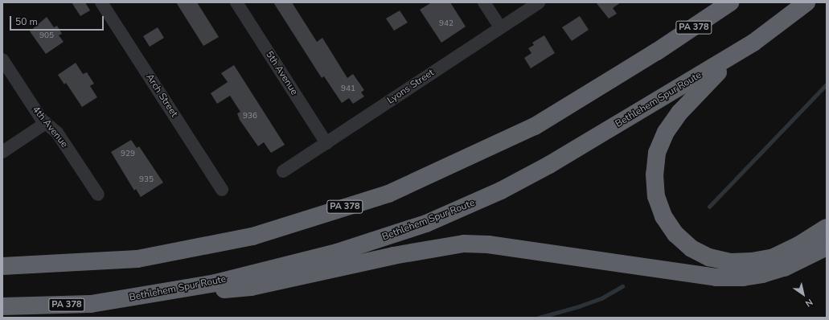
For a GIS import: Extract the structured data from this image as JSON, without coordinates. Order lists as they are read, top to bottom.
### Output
{
  "streets": {
    "highway": ["PA 378", "Bethlehem Spur Route"],
    "street": [
      "5th Avenue",
      "Lyons Street",
      "Arch Street",
      "4th Avenue"
    ]
  },
  "crossings": [
    ["5th Avenue", "Lyons Street"]
  ],
  "house_numbers": [
    "942",
    "905",
    "941",
    "936",
    "929",
    "935"
  ],
  "scale_bar": "50 m",
  "north": "bottom right"
}
